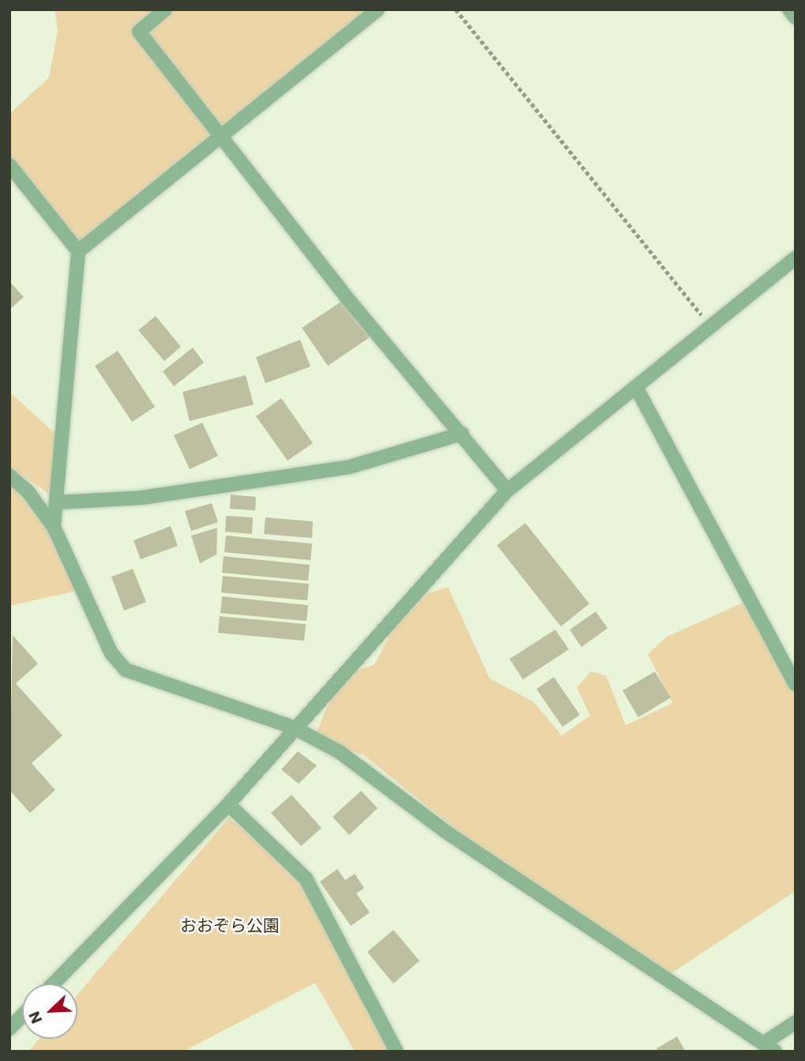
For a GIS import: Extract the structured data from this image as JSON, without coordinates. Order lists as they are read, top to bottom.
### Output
{
  "parks": ["おおぞら公園"],
  "north": "bottom left"
}
